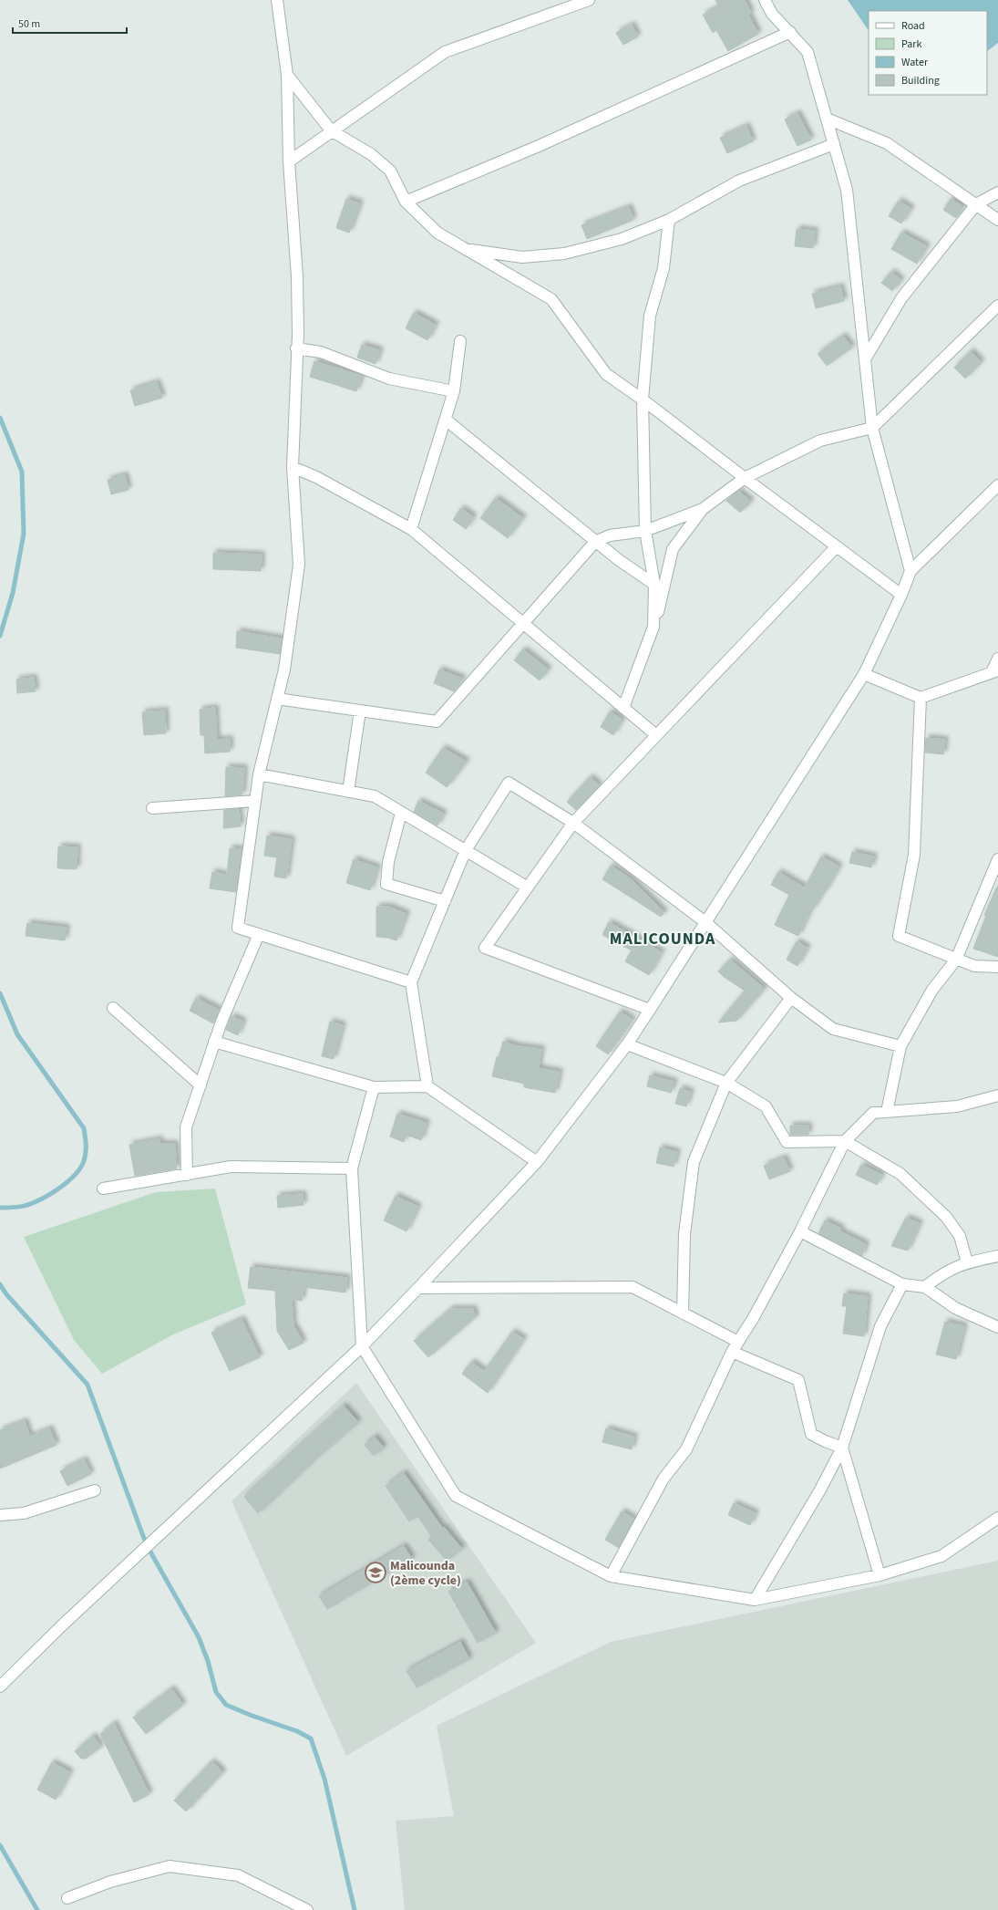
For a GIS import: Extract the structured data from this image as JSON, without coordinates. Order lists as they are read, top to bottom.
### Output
{
  "districts": ["MALICOUNDA"],
  "places": {
    "school or university": ["Malicounda (2ème cycle)"]
  },
  "legend": [
    "Road",
    "Park",
    "Water",
    "Building"
  ],
  "scale_bar": "50 m"
}
